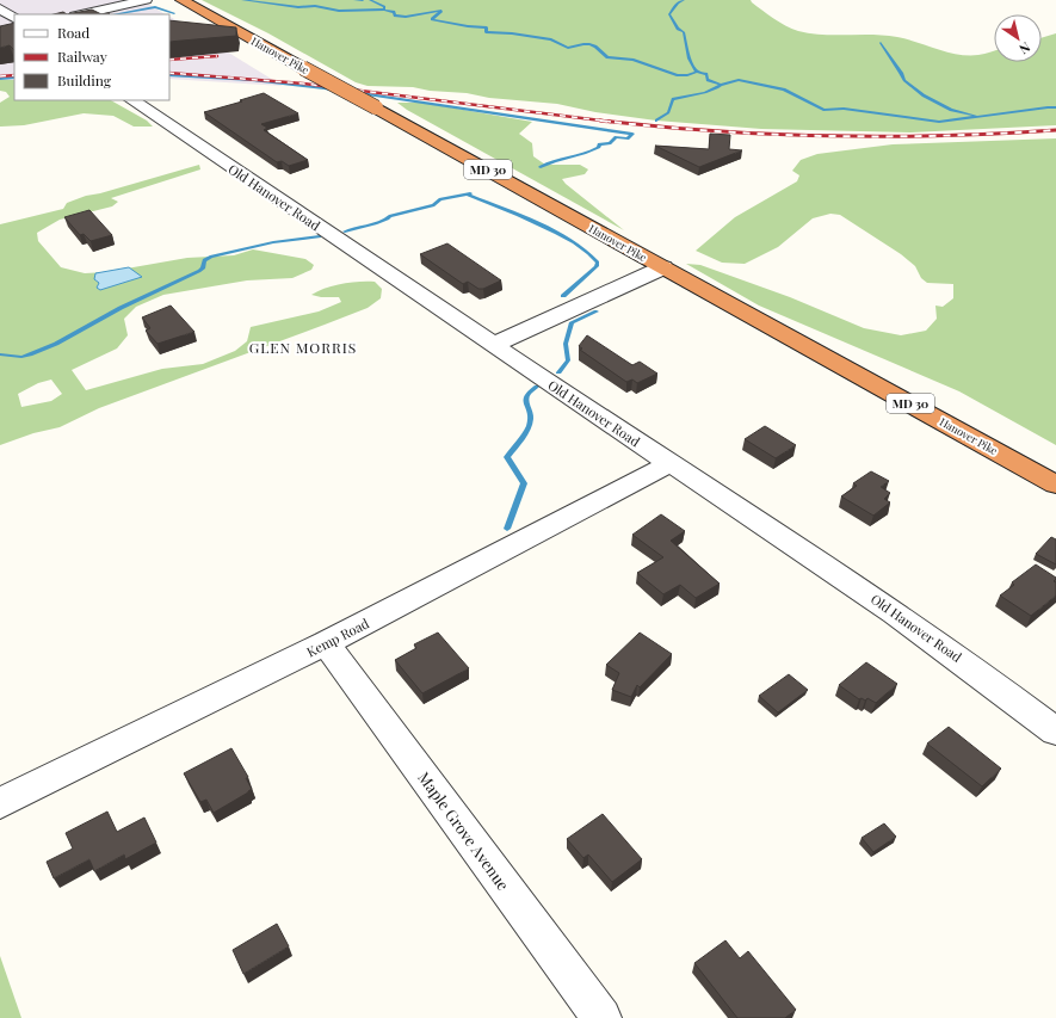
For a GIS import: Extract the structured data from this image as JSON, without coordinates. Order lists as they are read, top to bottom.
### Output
{
  "streets": {
    "highway": ["Hanover Pike", "MD 30"],
    "street": ["Old Hanover Road", "Kemp Road", "Maple Grove Avenue"]
  },
  "crossings": [
    ["Old Hanover Road", "Kemp Road"],
    ["Kemp Road", "Maple Grove Avenue"]
  ],
  "districts": ["GLEN MORRIS"],
  "legend": ["Road", "Railway", "Building"],
  "north": "bottom right"
}
